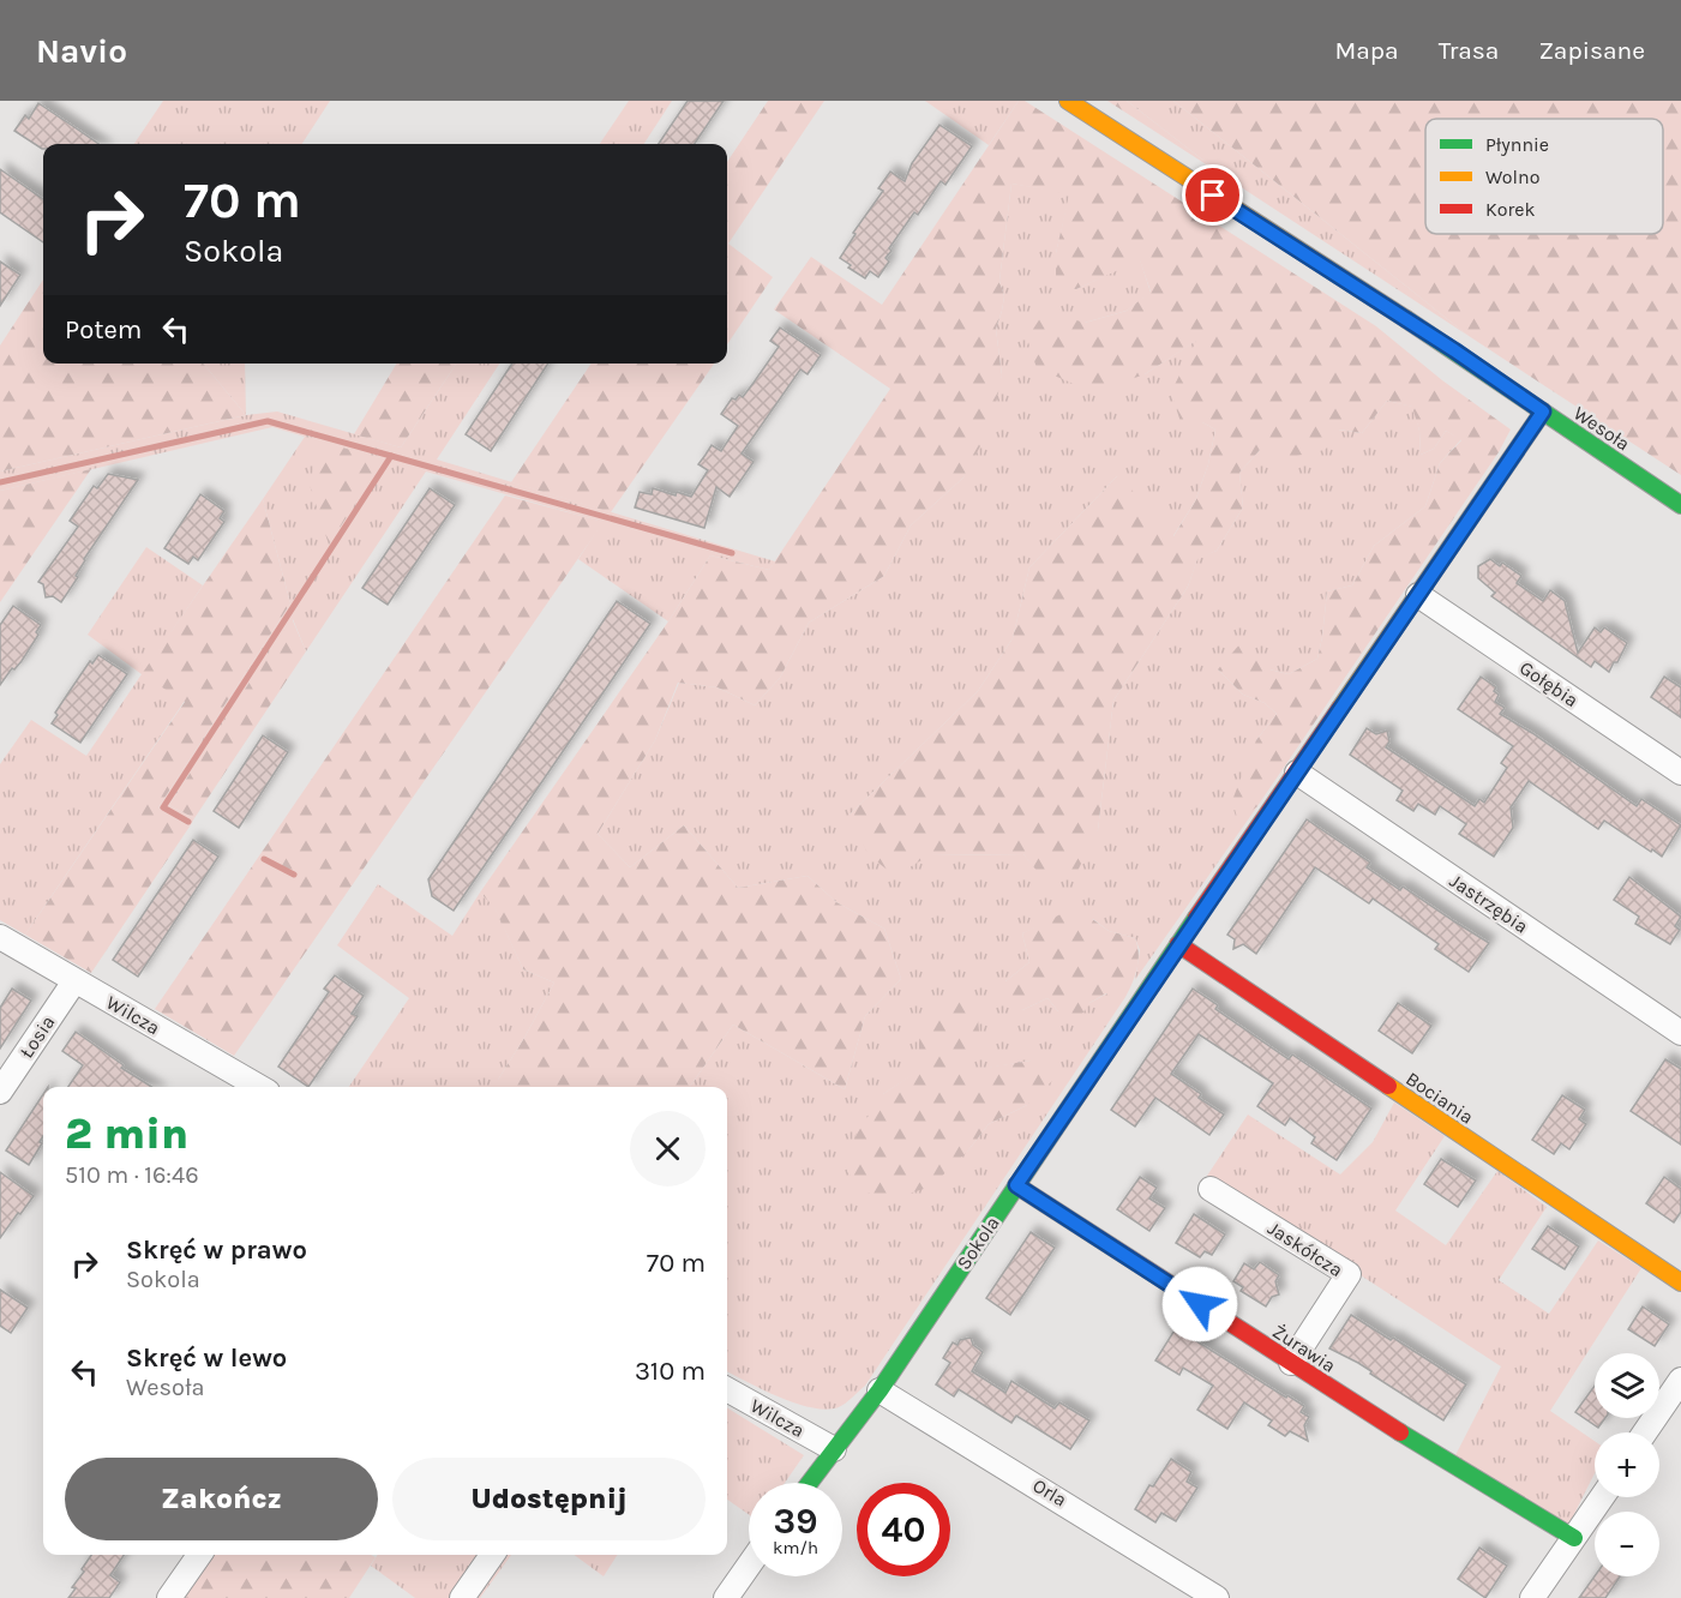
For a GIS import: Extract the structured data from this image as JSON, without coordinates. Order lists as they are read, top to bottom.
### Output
{
  "streets": {
    "street": [
      "Wesoła",
      "Gołębia",
      "Jastrzębia",
      "Wilcza",
      "Łosia",
      "Bociania",
      "Sokola",
      "Jaskółcza",
      "Żurawia",
      "Orla"
    ]
  },
  "crossings": [
    ["Wesoła", "Sokola"],
    ["Gołębia", "Sokola"],
    ["Jastrzębia", "Sokola"],
    ["Wilcza", "Łosia"],
    ["Wilcza", "Sokola"],
    ["Bociania", "Sokola"],
    ["Sokola", "Żurawia"],
    ["Sokola", "Orla"],
    ["Jaskółcza", "Żurawia"]
  ],
  "legend": ["Płynnie", "Wolno", "Korek"],
  "page": {
    "header": "Navio",
    "nav": ["Mapa", "Trasa", "Zapisane"],
    "turn": ["70 m", "Sokola"],
    "then": "Potem",
    "heading": ["2 min", "510 m · 16:46"],
    "list": [
      {
        "name": "Skręć w prawo",
        "note": "Sokola",
        "value": "70 m"
      },
      {
        "name": "Skręć w lewo",
        "note": "Wesoła",
        "value": "310 m"
      }
    ],
    "map_buttons": ["+", "−"],
    "buttons": ["Zakończ", "Udostępnij"],
    "speed": "39 km/h",
    "limit": "40"
  }
}
